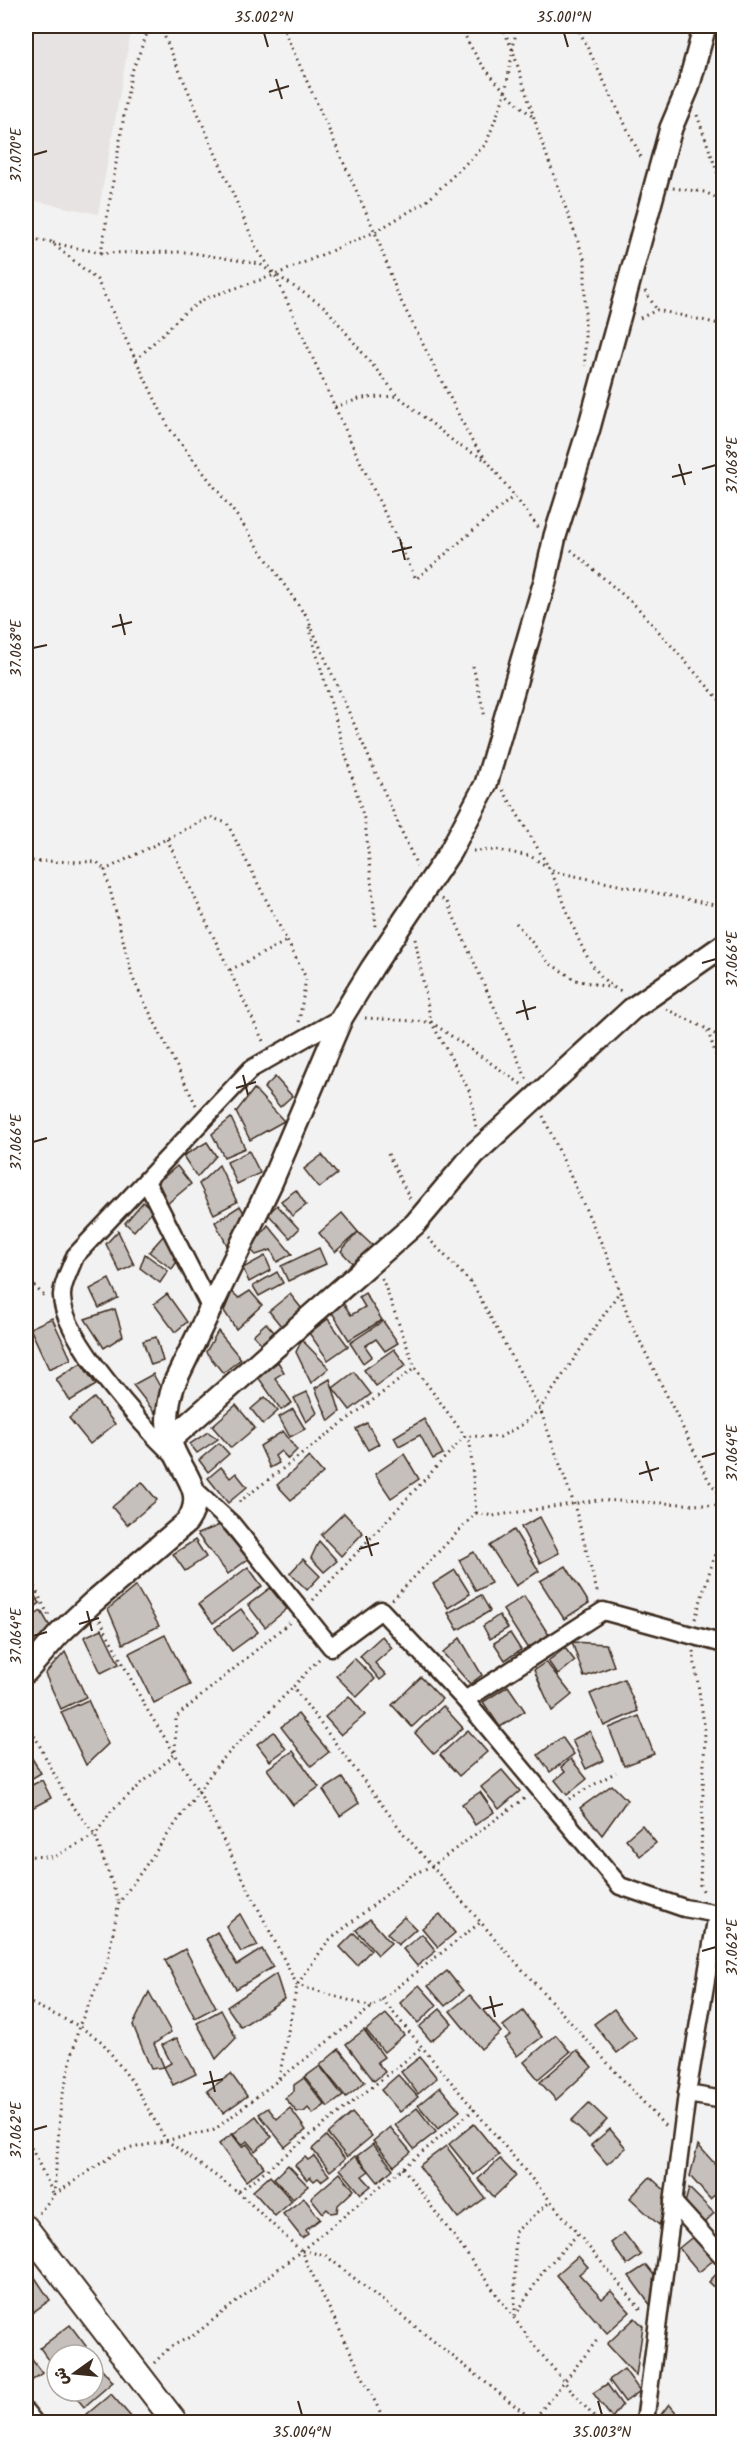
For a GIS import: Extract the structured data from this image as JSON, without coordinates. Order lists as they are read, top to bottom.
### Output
{
  "north": "left",
  "coordinates": [
    "35.002°N",
    "35.001°N",
    "37.070°E",
    "37.068°E",
    "37.066°E",
    "37.064°E",
    "37.062°E",
    "35.004°N",
    "35.003°N"
  ]
}
